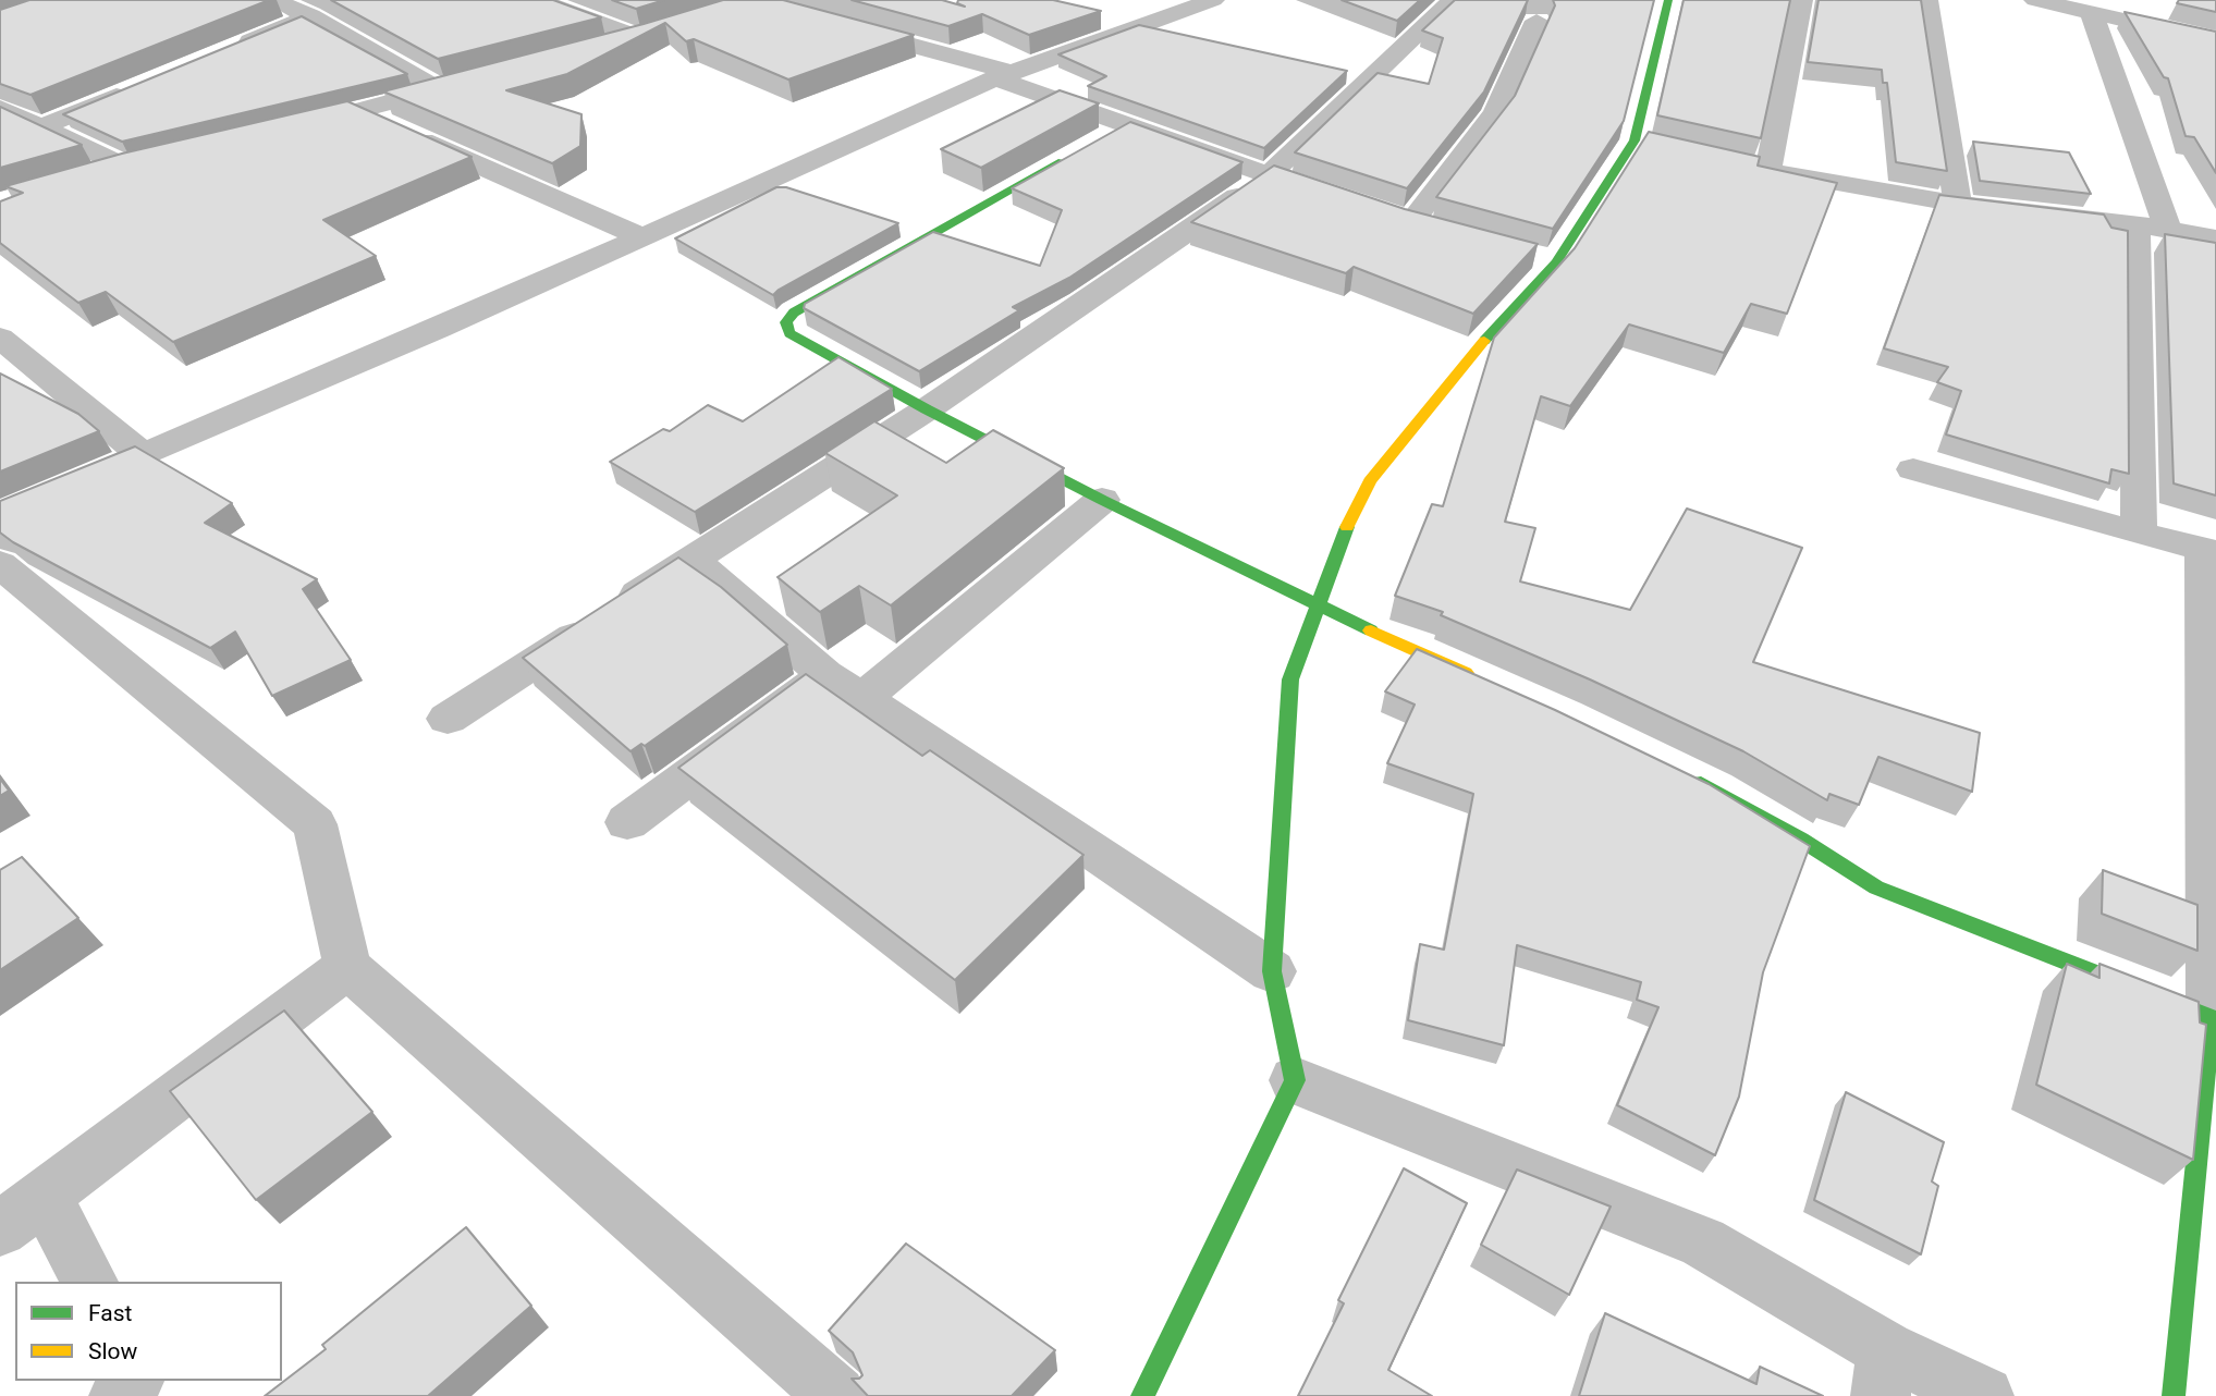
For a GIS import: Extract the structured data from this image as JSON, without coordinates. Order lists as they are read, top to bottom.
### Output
{
  "legend": ["Fast", "Slow"]
}
